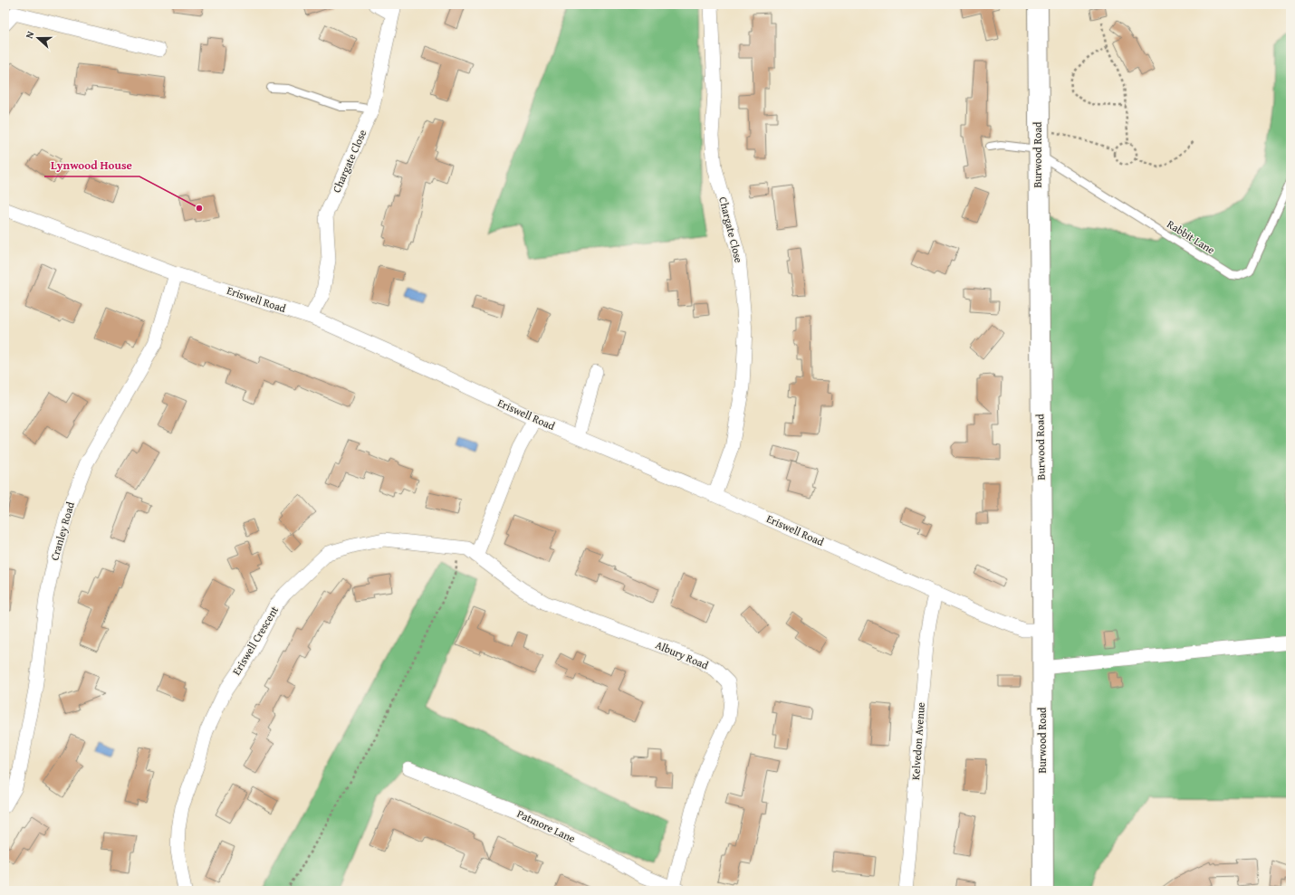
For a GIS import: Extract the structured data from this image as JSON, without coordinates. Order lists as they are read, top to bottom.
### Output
{
  "streets": {
    "street": [
      "Burwood Road",
      "Chargate Close",
      "Eriswell Road",
      "Cranley Road",
      "Eriswell Crescent",
      "Albury Road",
      "Kelvedon Avenue",
      "Patmore Lane"
    ],
    "lane": ["Rabbit Lane"]
  },
  "crossings": [
    ["Burwood Road", "Rabbit Lane"],
    ["Burwood Road", "Eriswell Road"],
    ["Chargate Close", "Eriswell Road"],
    ["Eriswell Road", "Cranley Road"],
    ["Eriswell Road", "Kelvedon Avenue"],
    ["Eriswell Crescent", "Albury Road"],
    ["Albury Road", "Patmore Lane"]
  ],
  "places": ["Lynwood House"],
  "north": "left"
}
